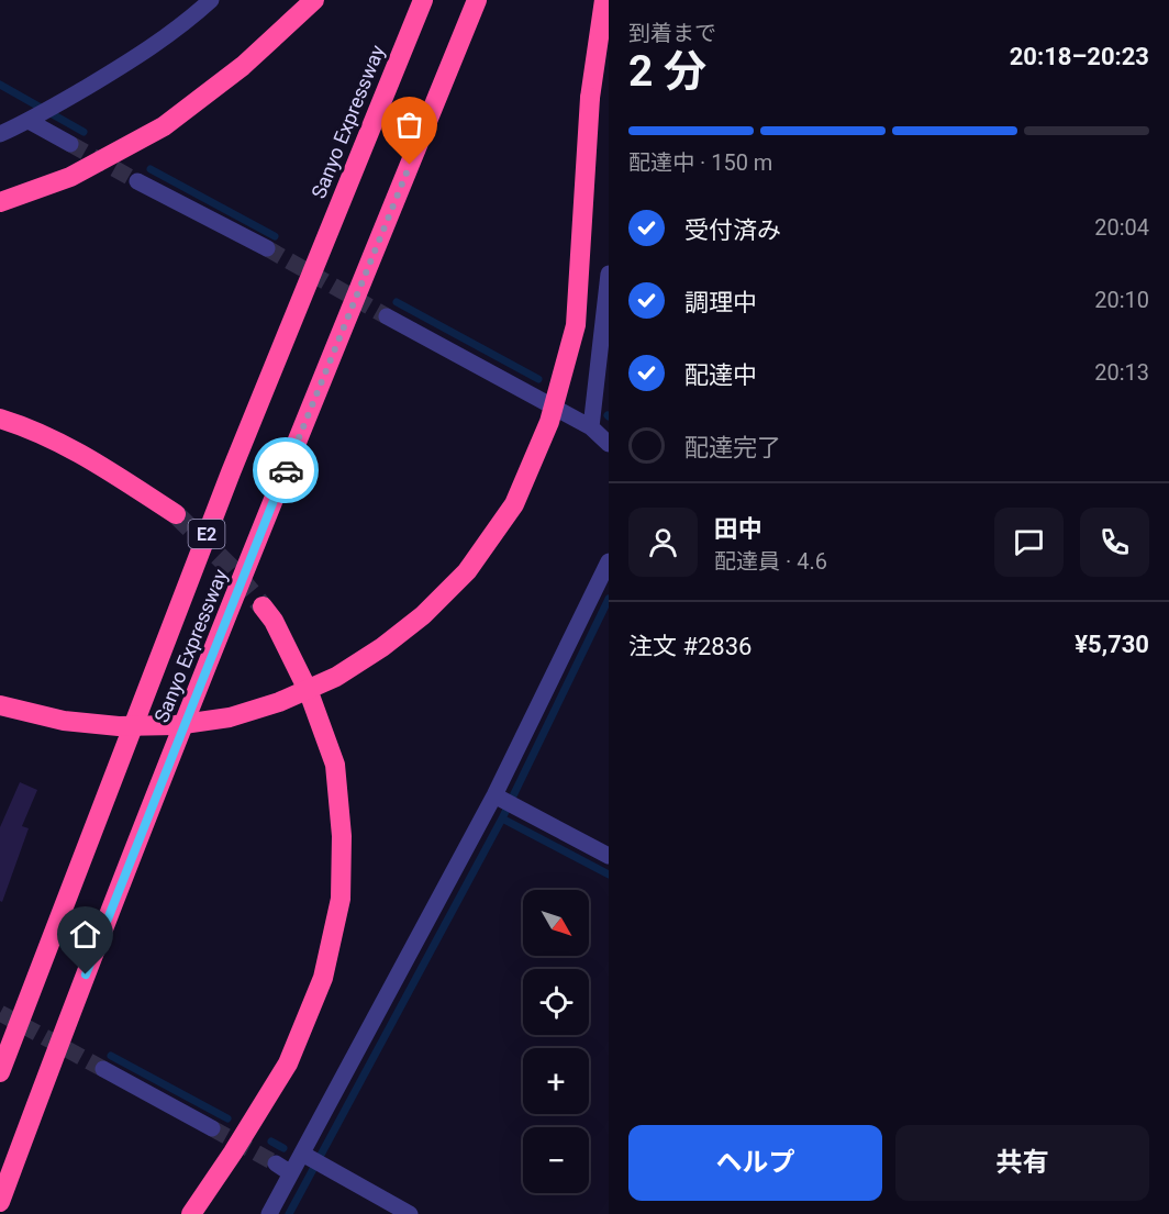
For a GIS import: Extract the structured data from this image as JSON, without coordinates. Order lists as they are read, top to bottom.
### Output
{
  "streets": {
    "highway": ["Sanyo Expressway", "E2"]
  },
  "north": "bottom right",
  "page": {
    "heading": ["2 分", "到着まで", "20:18–20:23"],
    "panel": [
      "田中",
      "配達員 · 4.6",
      "注文 #2836",
      "¥5,730"
    ],
    "bar": "配達中 · 150 m",
    "list": [
      ["受付済み", "20:04"],
      ["調理中", "20:10"],
      ["配達中", "20:13"],
      "配達完了"
    ],
    "map_buttons": ["+", "−"],
    "buttons": ["ヘルプ", "共有"]
  }
}
